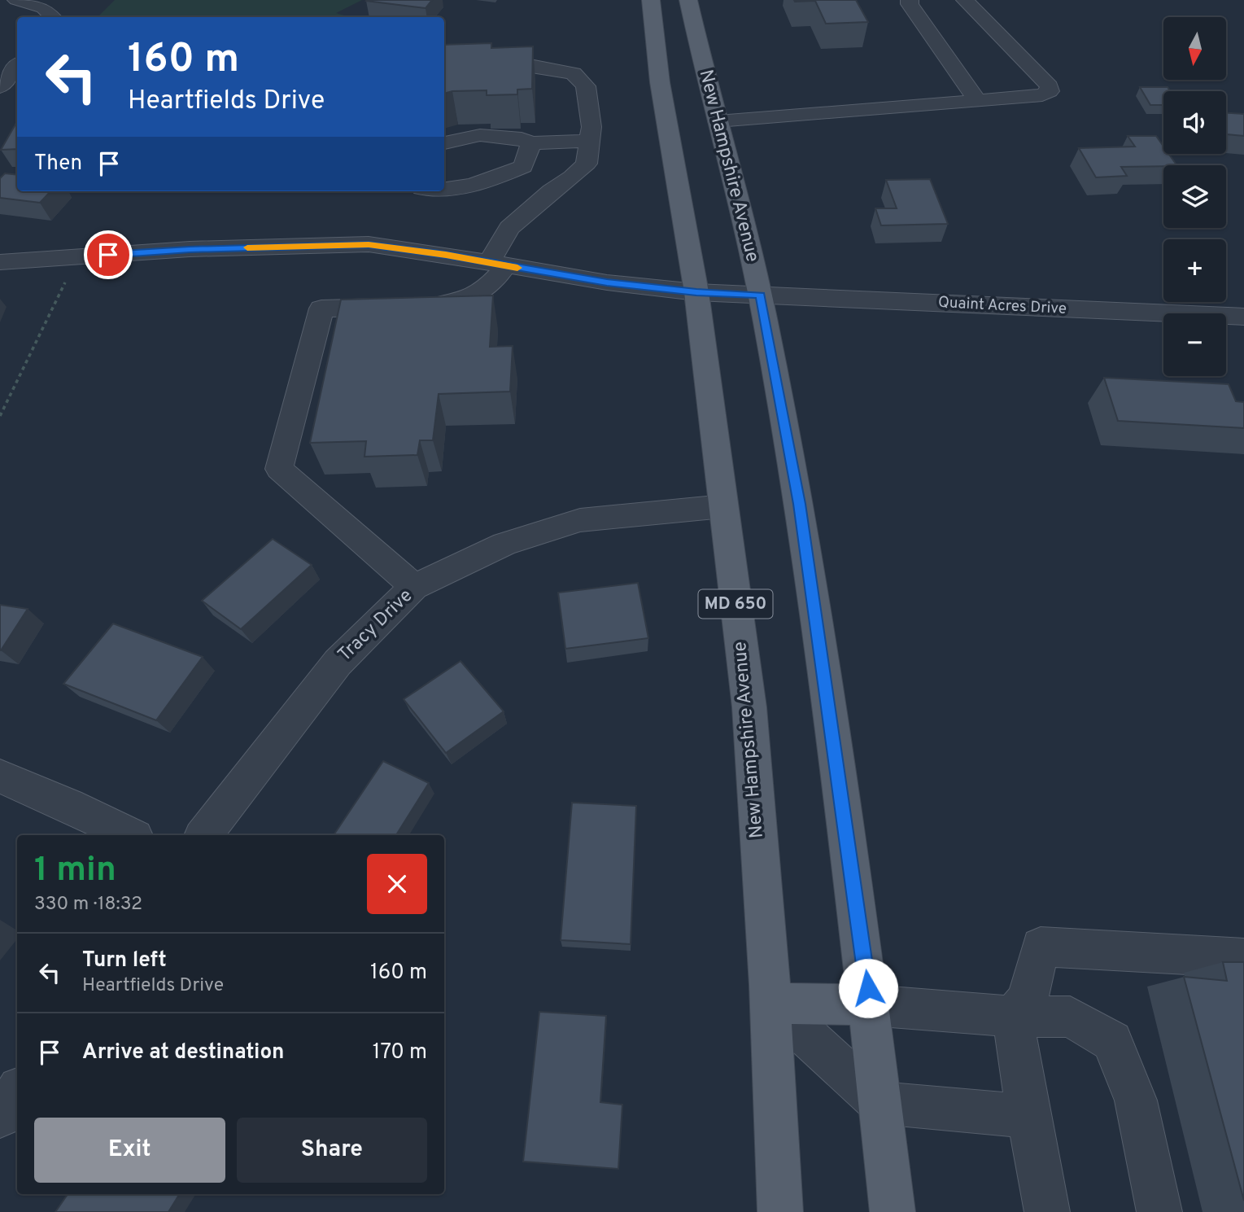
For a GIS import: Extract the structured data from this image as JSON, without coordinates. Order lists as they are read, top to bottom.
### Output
{
  "streets": {
    "main road": ["New Hampshire Avenue", "MD 650"],
    "street": ["Quaint Acres Drive", "Tracy Drive"]
  },
  "crossings": [
    ["New Hampshire Avenue", "Quaint Acres Drive"],
    ["New Hampshire Avenue", "Tracy Drive"]
  ],
  "north": "bottom",
  "page": {
    "map_buttons": ["+", "−"],
    "turn": ["160 m", "Heartfields Drive"],
    "then": "Then",
    "heading": ["1 min", "330 m · 18:32"],
    "list": [
      {
        "name": "Turn left",
        "note": "Heartfields Drive",
        "value": "160 m"
      },
      {
        "name": "Arrive at destination",
        "value": "170 m"
      }
    ],
    "buttons": ["Exit", "Share"]
  }
}
